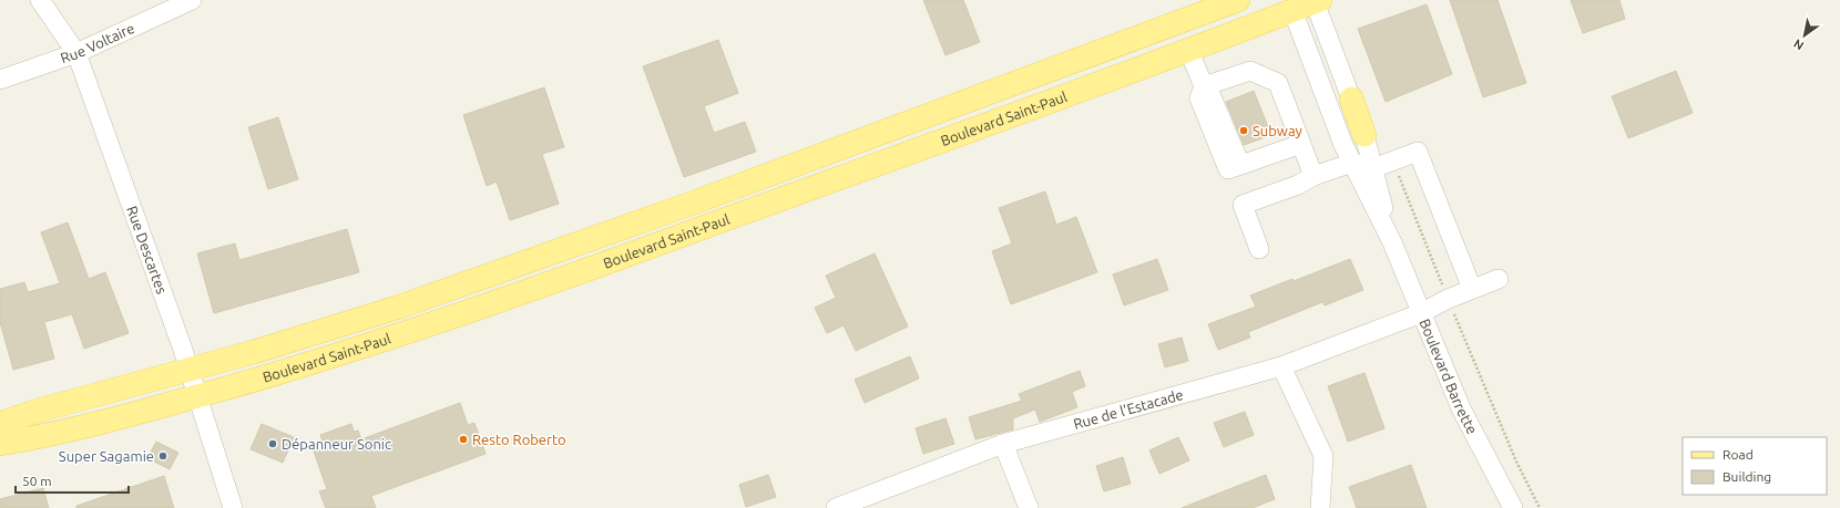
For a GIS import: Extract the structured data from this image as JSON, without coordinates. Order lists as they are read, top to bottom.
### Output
{
  "streets": {
    "main road": ["Boulevard Saint-Paul", "Boulevard Barrette"],
    "street": ["Rue Voltaire", "Rue Descartes", "Rue de l'Estacade"]
  },
  "crossings": [
    ["Rue Voltaire", "Rue Descartes"],
    ["Boulevard Saint-Paul", "Rue Descartes"],
    ["Boulevard Saint-Paul", "Boulevard Barrette"],
    ["Boulevard Barrette", "Rue de l'Estacade"]
  ],
  "places": [
    "Subway",
    "Resto Roberto",
    "Dépanneur Sonic",
    "Super Sagamie"
  ],
  "legend": ["Road", "Building"],
  "scale_bar": "50 m",
  "north": "bottom left"
}
